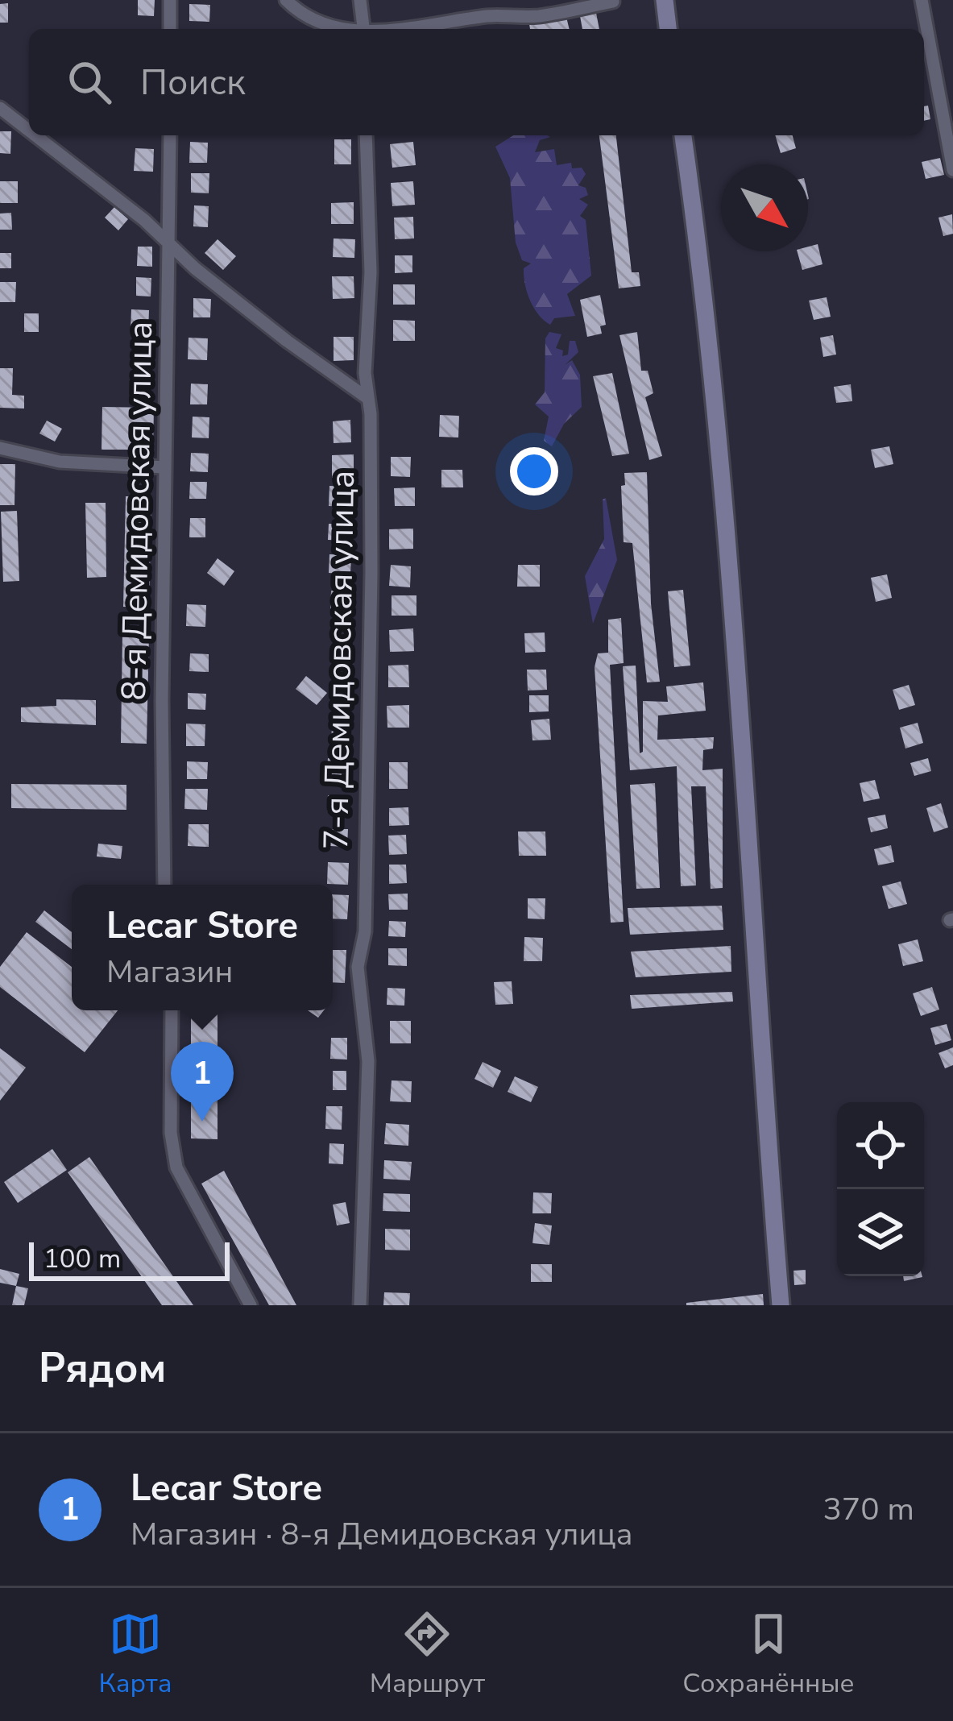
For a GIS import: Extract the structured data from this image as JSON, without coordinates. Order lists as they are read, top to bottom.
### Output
{
  "streets": {
    "street": ["8-я Демидовская улица", "7-я Демидовская улица"]
  },
  "scale_bar": "100 m",
  "north": "bottom right",
  "page": {
    "search": "Поиск",
    "popup": ["Lecar Store", "Магазин"],
    "pins": "1",
    "scale": "100 m",
    "heading": "Рядом",
    "list": [
      {
        "mark": "1",
        "name": "Lecar Store",
        "note": "Магазин · 8-я Демидовская улица",
        "value": "370 m"
      }
    ],
    "nav": ["Карта", "Маршрут", "Сохранённые"]
  }
}
